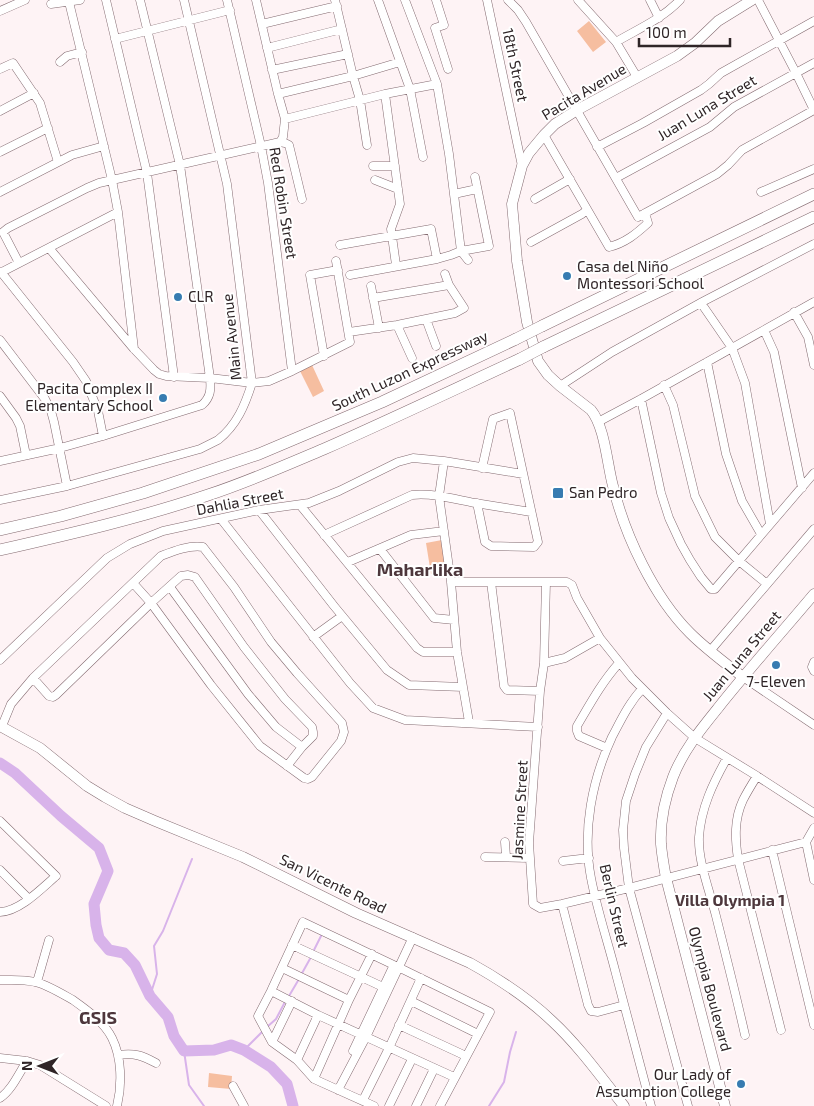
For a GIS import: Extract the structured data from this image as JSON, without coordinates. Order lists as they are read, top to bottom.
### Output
{
  "streets": {
    "highway": ["South Luzon Expressway"],
    "main road": [
      "Pacita Avenue",
      "Juan Luna Street",
      "San Vicente Road",
      "Olympia Boulevard"
    ],
    "street": [
      "18th Street",
      "Red Robin Street",
      "Main Avenue",
      "Dahlia Street",
      "Jasmine Street",
      "Berlin Street"
    ]
  },
  "crossings": [
    ["18th Street", "Pacita Avenue"],
    ["Juan Luna Street", "Olympia Boulevard"],
    ["Jasmine Street", "Berlin Street"],
    ["Jasmine Street", "Olympia Boulevard"]
  ],
  "districts": ["Maharlika", "Villa Olympia 1", "GSIS"],
  "places": {
    "other": [
      "Casa del Niño Montessori School",
      "CLR",
      "Pacita Complex II Elementary School",
      "7-Eleven",
      "Our Lady of Assumption College"
    ],
    "transit": ["San Pedro"]
  },
  "scale_bar": "100 m",
  "north": "left"
}
